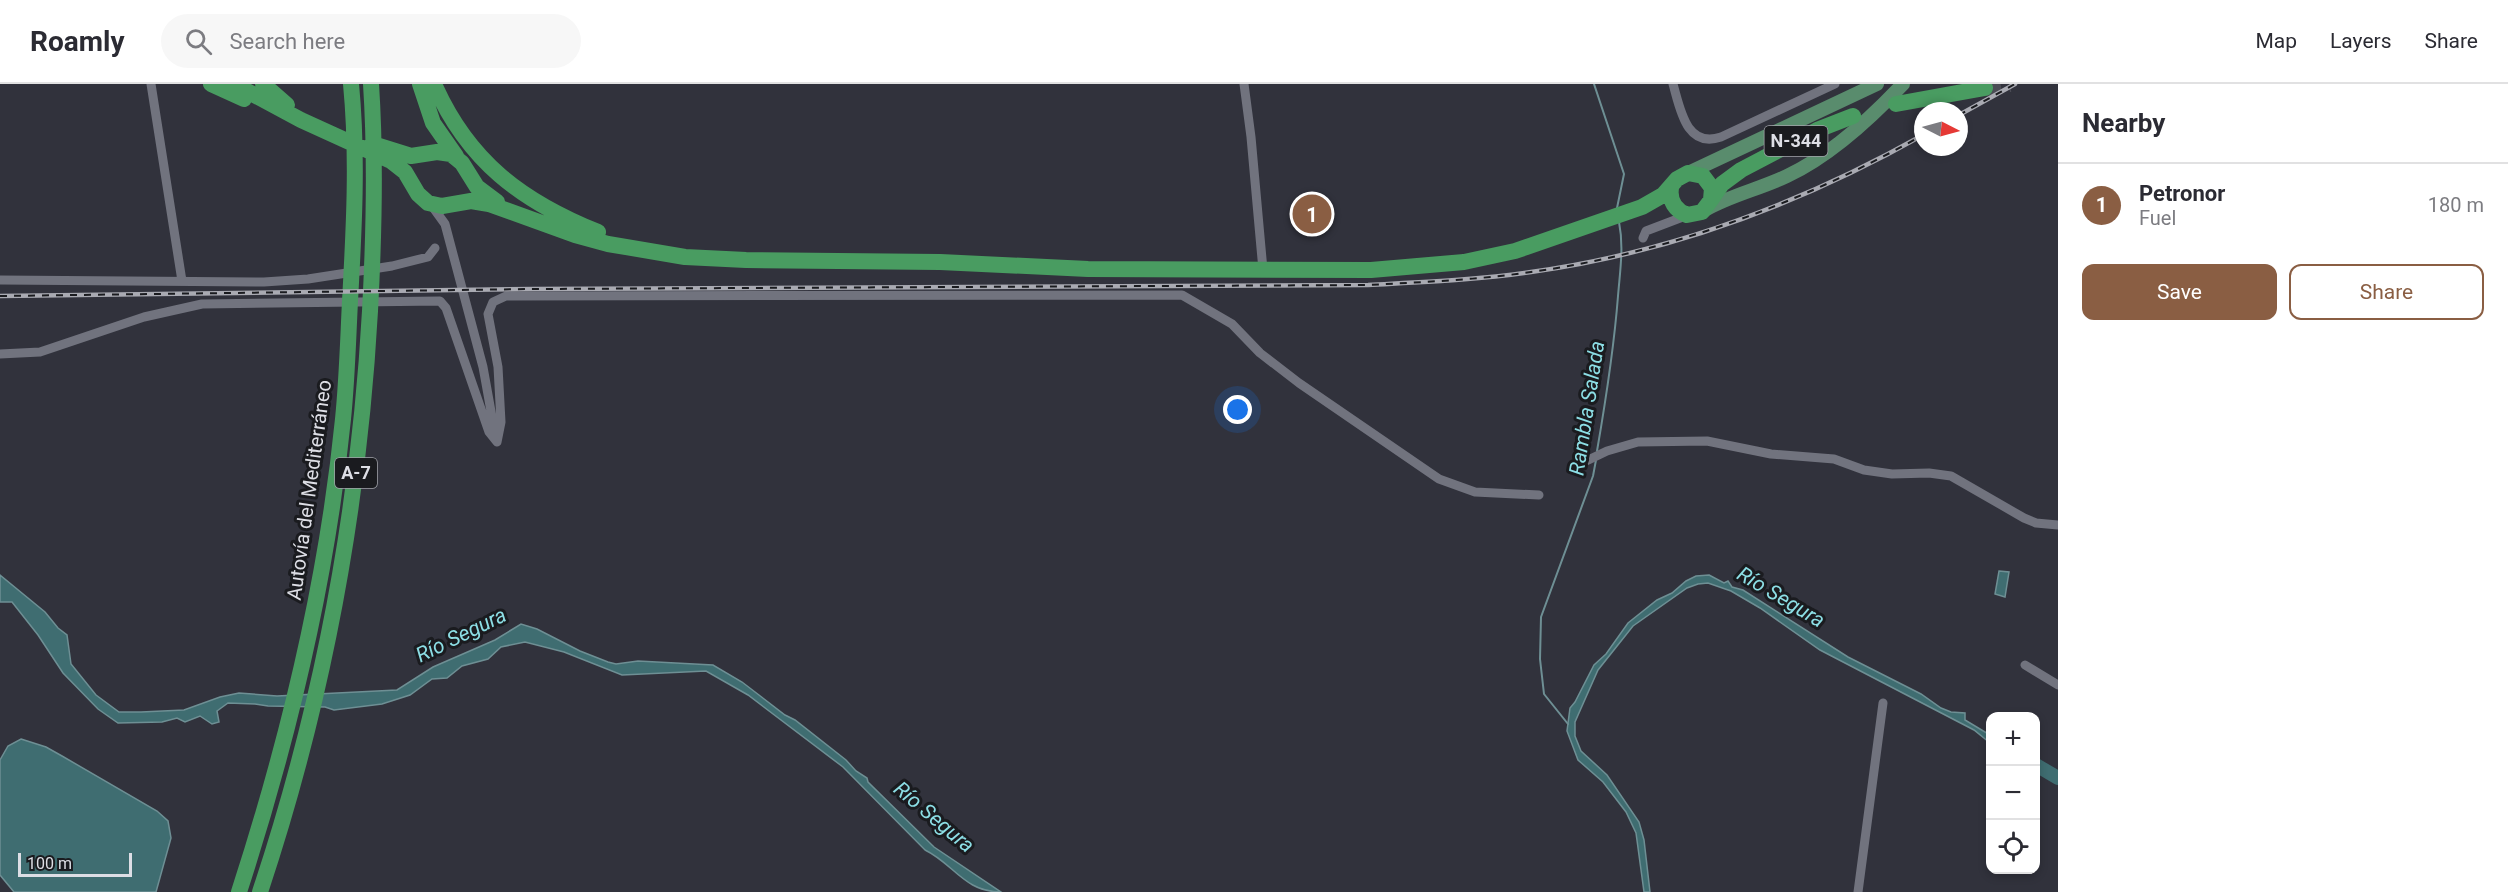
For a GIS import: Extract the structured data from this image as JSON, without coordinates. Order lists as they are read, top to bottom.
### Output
{
  "streets": {
    "highway": ["N-344", "A-7", "Autovía del Mediterráneo"]
  },
  "water": ["Rambla Salada", "Río Segura"],
  "scale_bar": "100 m",
  "north": "right",
  "page": {
    "header": "Roamly",
    "search": "Search here",
    "nav": ["Map", "Layers", "Share"],
    "heading": "Nearby",
    "list": [
      {
        "mark": "1",
        "name": "Petronor",
        "note": "Fuel",
        "value": "180 m"
      }
    ],
    "pins": "1",
    "buttons": ["Save", "Share"],
    "map_buttons": ["+", "−"],
    "scale": "100 m"
  }
}
